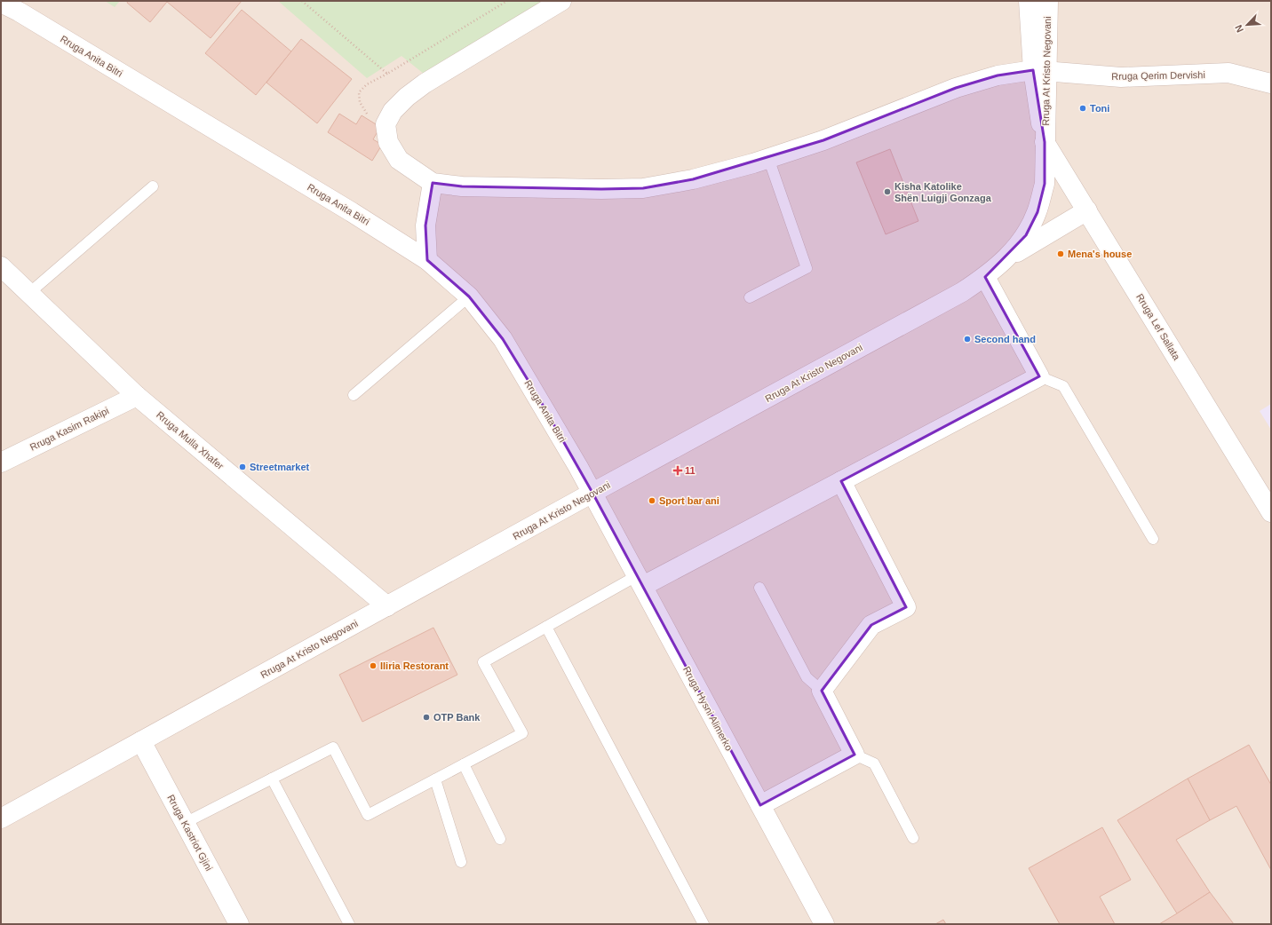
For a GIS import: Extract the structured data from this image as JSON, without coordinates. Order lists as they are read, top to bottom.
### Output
{
  "streets": {
    "street": [
      "Rruga Anita Bitri",
      "Rruga At Kristo Negovani",
      "Rruga Qerim Dervishi",
      "Rruga Lef Sallata",
      "Rruga Kasim Rakipi",
      "Rruga Mulla Xhafer",
      "Rruga Hysni Alimerko",
      "Rruga Kastriot Gjini"
    ]
  },
  "crossings": [
    ["Rruga Anita Bitri", "Rruga At Kristo Negovani"],
    ["Rruga Anita Bitri", "Rruga Hysni Alimerko"],
    ["Rruga At Kristo Negovani", "Rruga Qerim Dervishi"],
    ["Rruga At Kristo Negovani", "Rruga Lef Sallata"],
    ["Rruga At Kristo Negovani", "Rruga Mulla Xhafer"],
    ["Rruga At Kristo Negovani", "Rruga Hysni Alimerko"],
    ["Rruga At Kristo Negovani", "Rruga Kastriot Gjini"],
    ["Rruga Kasim Rakipi", "Rruga Mulla Xhafer"]
  ],
  "places": {
    "other": [
      "Toni",
      "Kisha Katolike Shën Luigji Gonzaga",
      "Mena's house",
      "Second hand",
      "Streetmarket",
      "Sport bar ani",
      "Iliria Restorant",
      "OTP Bank"
    ],
    "health": ["11"]
  },
  "north": "bottom left"
}
